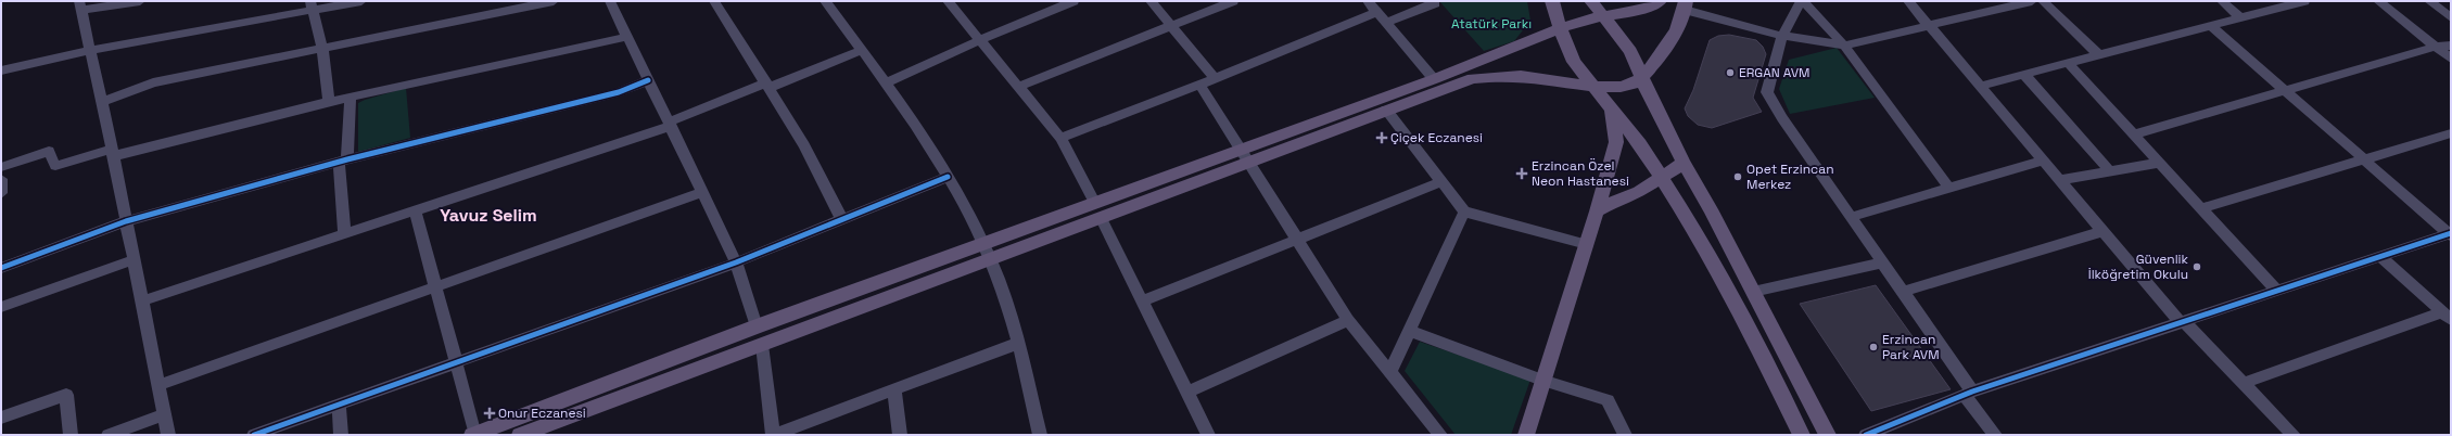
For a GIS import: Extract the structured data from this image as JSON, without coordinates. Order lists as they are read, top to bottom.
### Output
{
  "districts": ["Yavuz Selim"],
  "parks": ["Atatürk Parkı"],
  "places": {
    "other": [
      "ERGAN AVM",
      "Opet Erzincan Merkez",
      "Güvenlik İlköğretim Okulu",
      "Erzincan Park AVM"
    ],
    "health": ["Çiçek Eczanesi", "Erzincan Özel Neon Hastanesi", "Onur Eczanesi"]
  }
}
